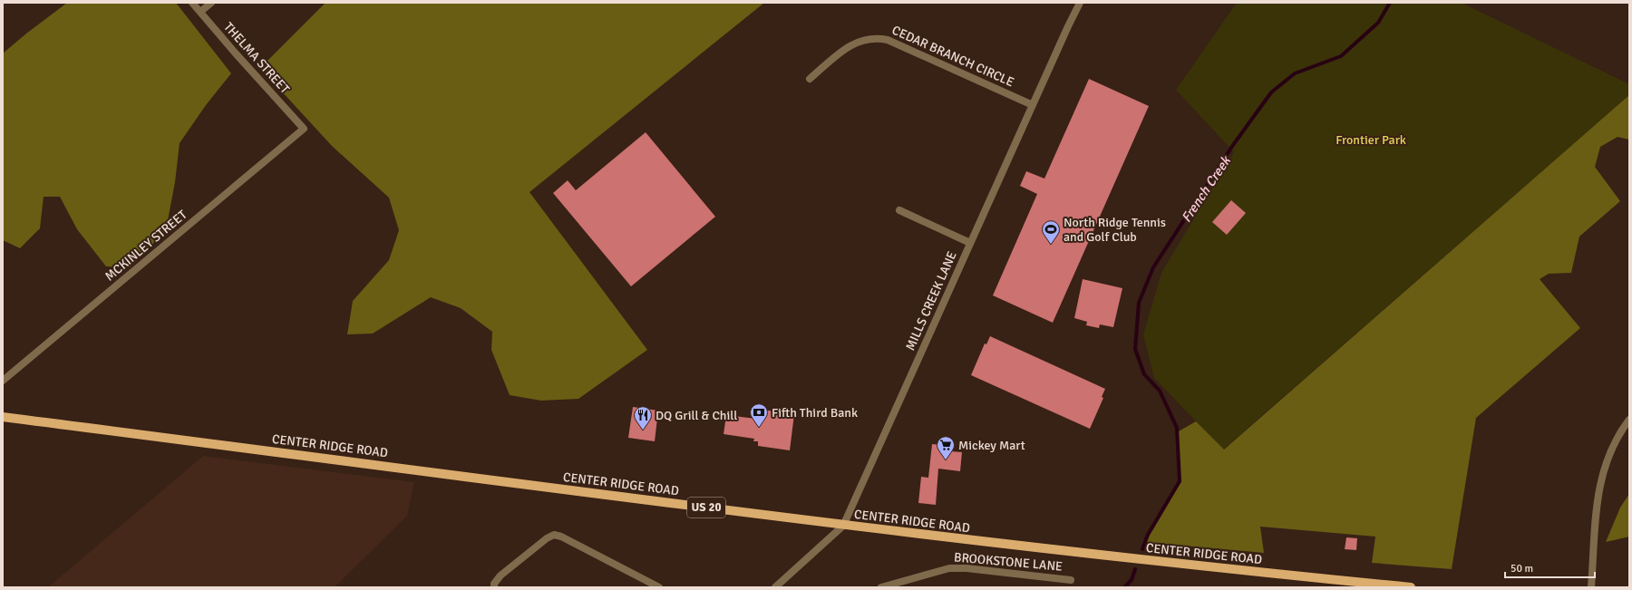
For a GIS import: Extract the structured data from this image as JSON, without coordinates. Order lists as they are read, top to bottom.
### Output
{
  "streets": {
    "main road": ["CENTER RIDGE ROAD", "US 20"],
    "street": [
      "CEDAR BRANCH CIRCLE",
      "THELMA STREET",
      "MCKINLEY STREET",
      "MILLS CREEK LANE",
      "BROOKSTONE LANE"
    ]
  },
  "crossings": [
    ["CEDAR BRANCH CIRCLE", "MILLS CREEK LANE"],
    ["THELMA STREET", "MCKINLEY STREET"],
    ["MILLS CREEK LANE", "CENTER RIDGE ROAD"]
  ],
  "water": ["French Creek"],
  "parks": ["Frontier Park"],
  "places": {
    "sports": ["North Ridge Tennis and Golf Club"],
    "bank": ["Fifth Third Bank"],
    "restaurant": ["DQ Grill & Chill"],
    "supermarket": ["Mickey Mart"]
  },
  "scale_bar": "50 m"
}
